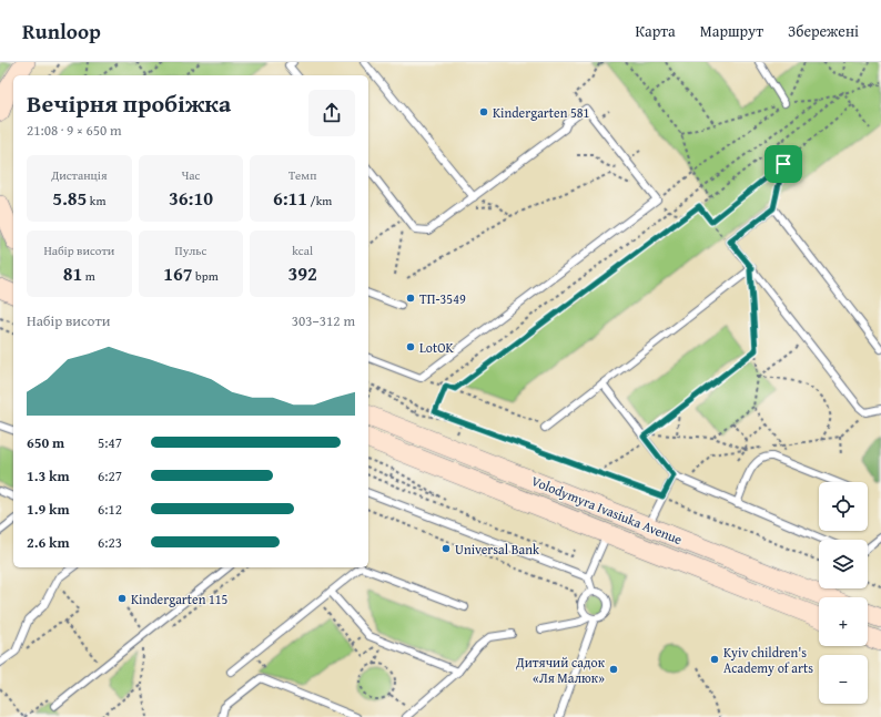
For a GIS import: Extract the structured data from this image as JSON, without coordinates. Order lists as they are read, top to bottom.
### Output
{
  "streets": {
    "main road": ["Volodymyra Ivasiuka Avenue"]
  },
  "places": [
    "Kindergarten 581",
    "ТП-3549",
    "LotOK",
    "Universal Bank",
    "Kindergarten 115",
    "Kyiv children's Academy of arts",
    "Дитячий садок «Ля Малюк»"
  ],
  "page": {
    "header": "Runloop",
    "nav": ["Карта", "Маршрут", "Збережені"],
    "heading": ["Вечірня пробіжка", "21:08 · 9 × 650 m"],
    "stats": [
      ["Дистанція", "5.85 km"],
      ["Час", "36:10"],
      ["Темп", "6:11 /km"],
      ["Набір висоти", "81 m"],
      ["Пульс", "167 bpm"],
      ["kcal", "392"]
    ],
    "chart": ["Набір висоти", "303–312 m"],
    "list": [
      {
        "name": "650 m",
        "note": "5:47"
      },
      {
        "name": "1.3 km",
        "note": "6:27"
      },
      {
        "name": "1.9 km",
        "note": "6:12"
      },
      {
        "name": "2.6 km",
        "note": "6:23"
      }
    ],
    "map_buttons": ["+", "−"]
  }
}
